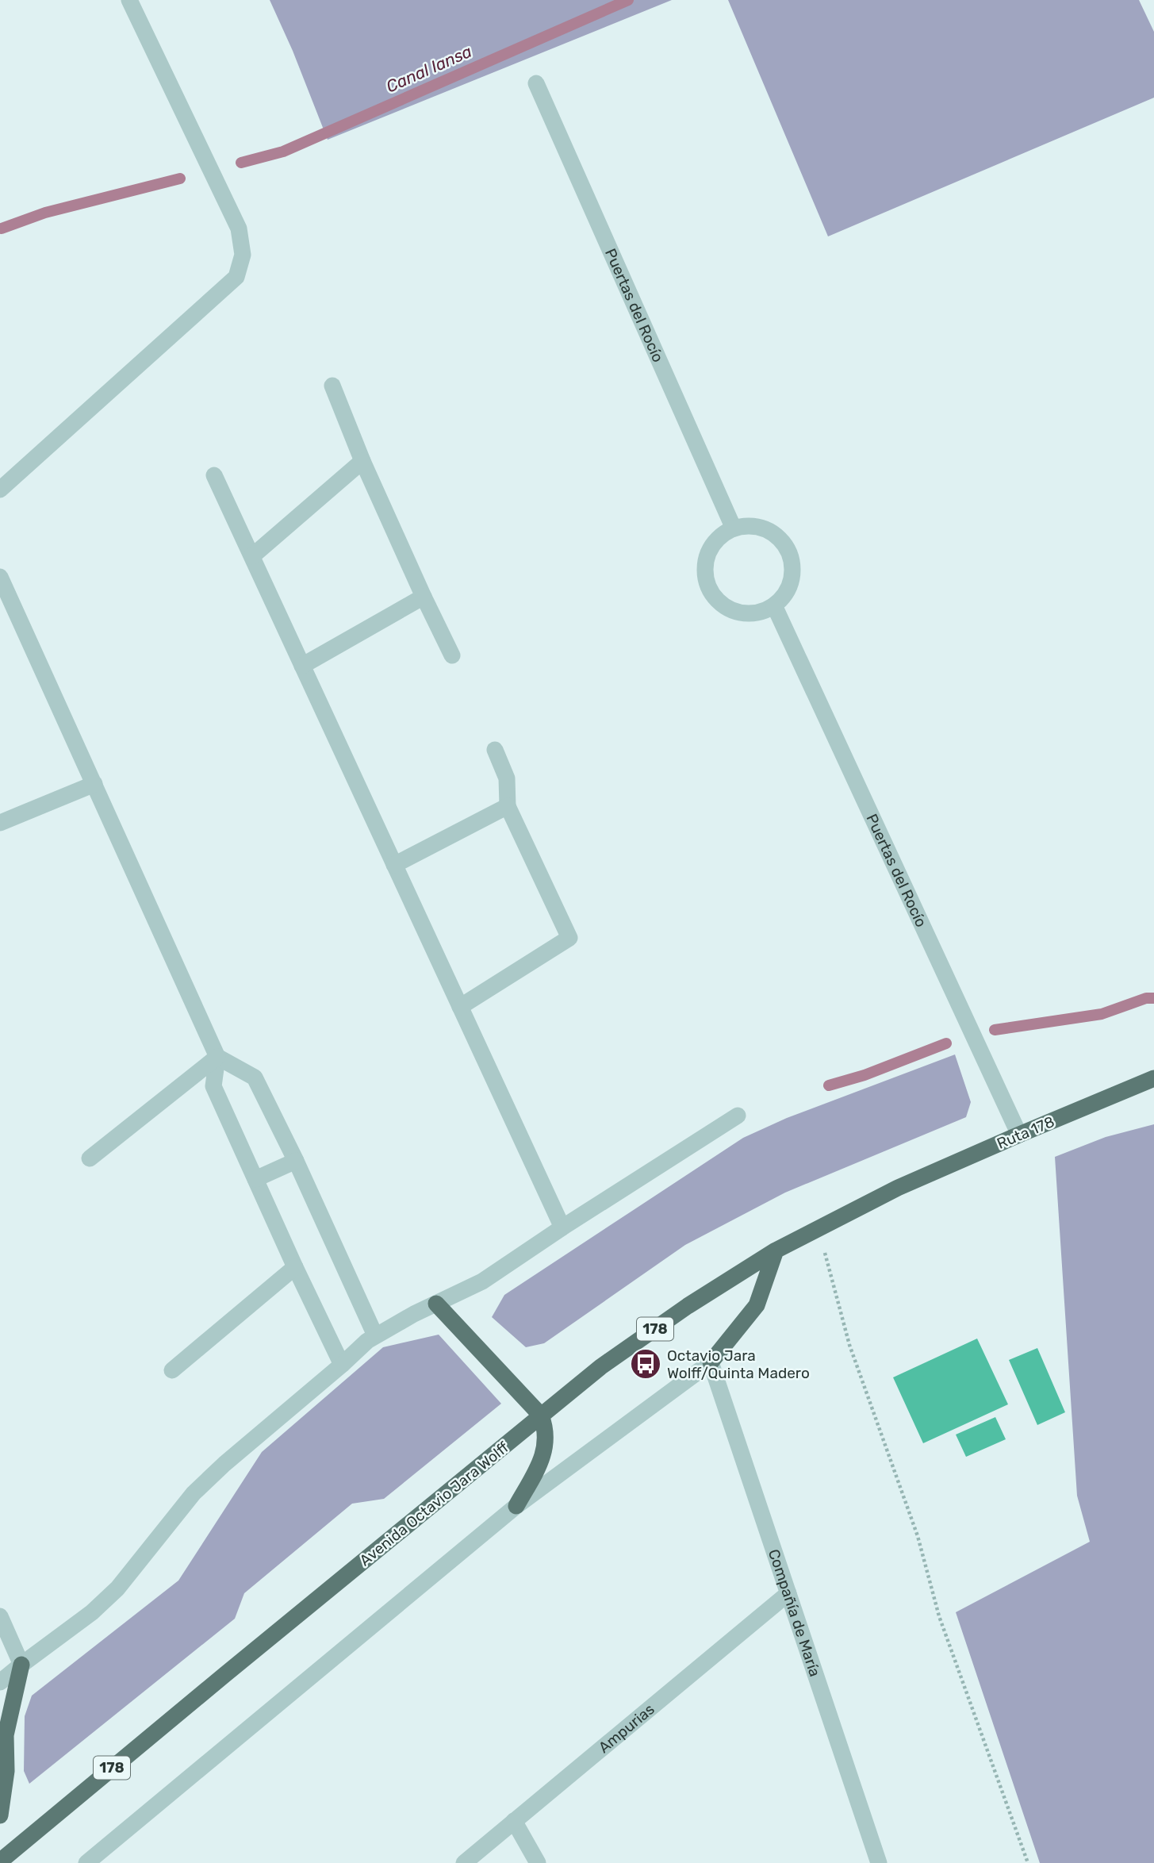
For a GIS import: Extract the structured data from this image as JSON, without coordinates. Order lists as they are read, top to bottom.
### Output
{
  "streets": {
    "main road": ["Ruta 178", "178", "Avenida Octavio Jara Wolff"],
    "street": ["Puertas del Rocío", "Compañía de María", "Ampurias"]
  },
  "crossings": [
    ["Puertas del Rocío", "Ruta 178"],
    ["Ruta 178", "Avenida Octavio Jara Wolff"],
    ["Compañía de María", "Ampurias"]
  ],
  "water": ["Canal Iansa"],
  "places": {
    "bus stop": ["Octavio Jara Wolff/Quinta Madero"]
  }
}
